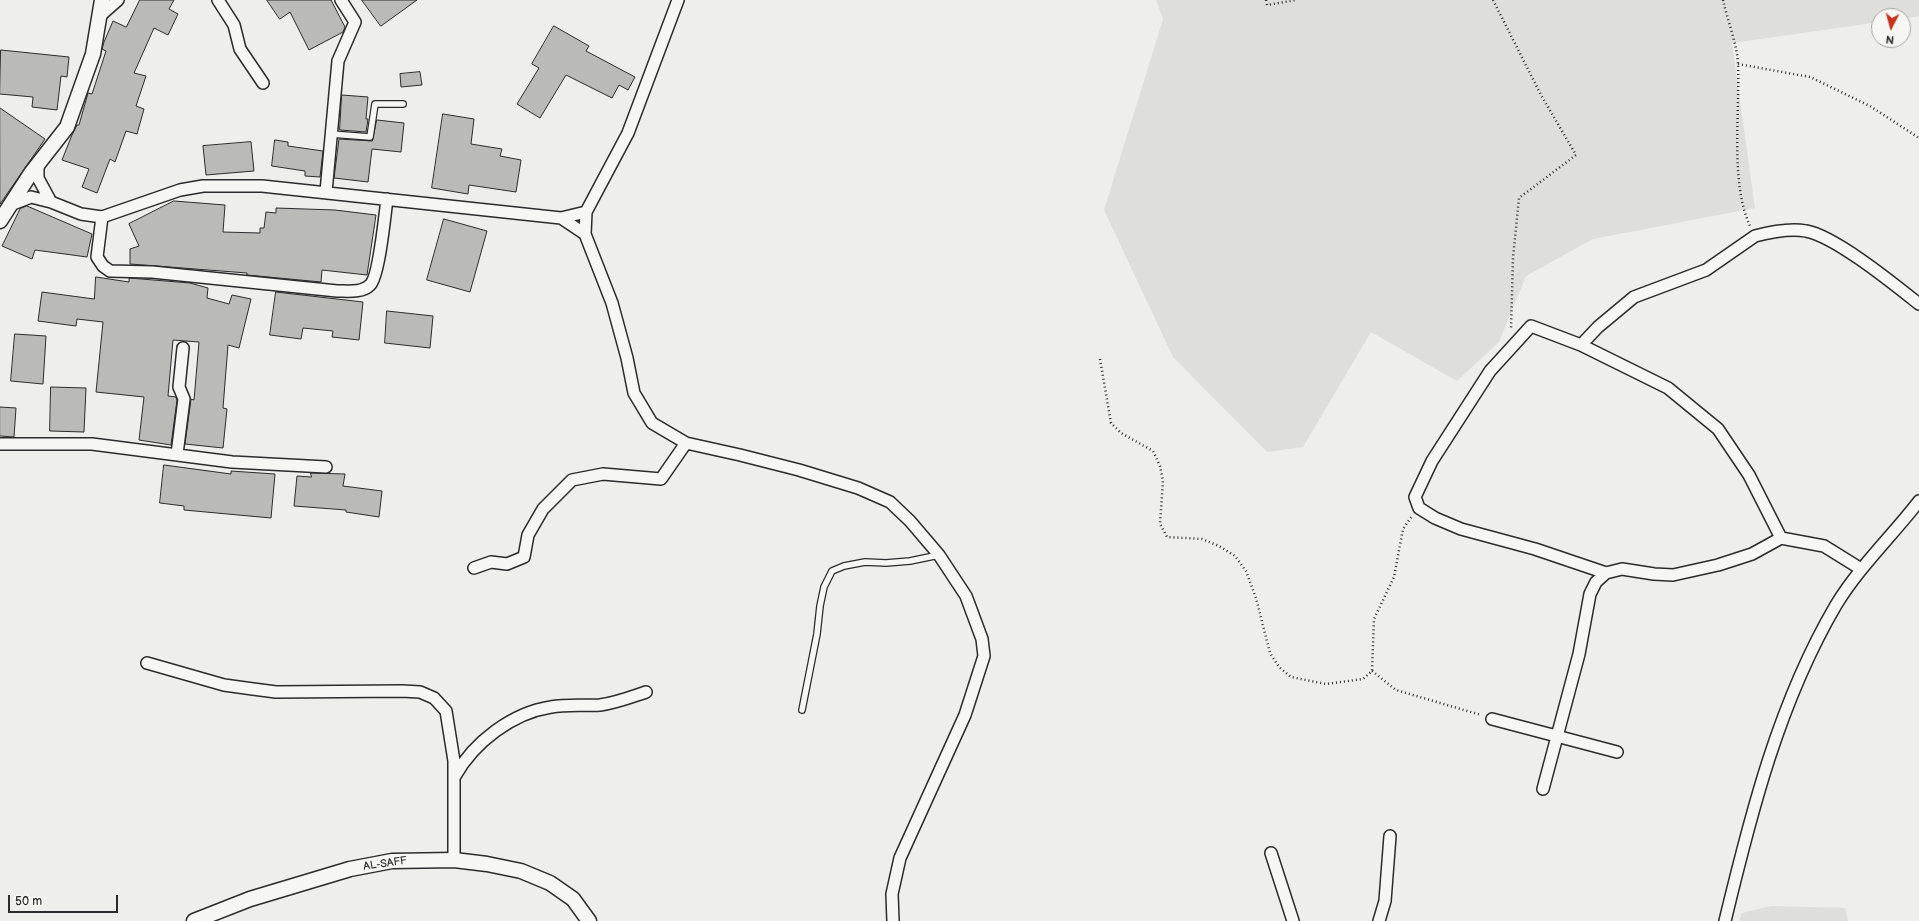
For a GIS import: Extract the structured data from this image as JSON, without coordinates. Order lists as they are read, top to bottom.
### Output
{
  "streets": {
    "street": ["AL-SAFF"]
  },
  "scale_bar": "50 m",
  "north": "bottom"
}
